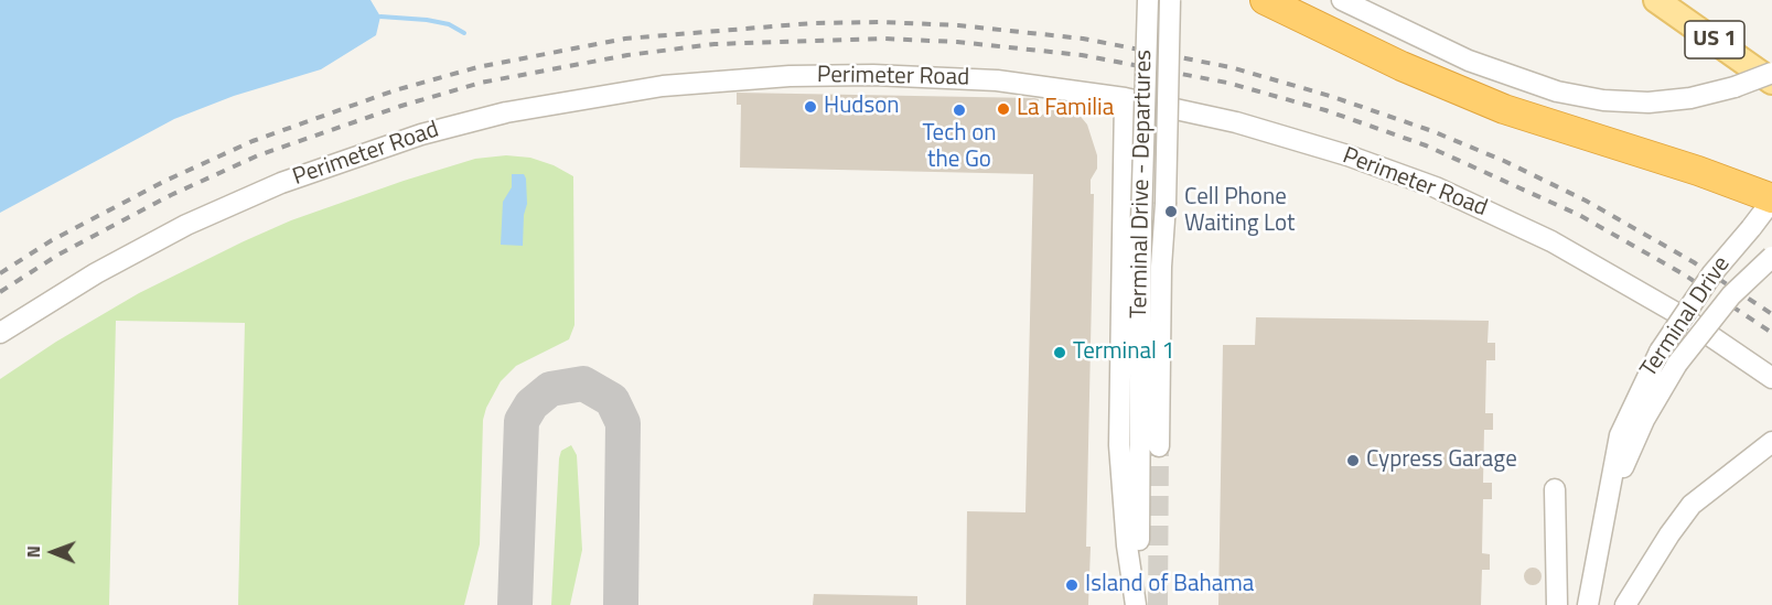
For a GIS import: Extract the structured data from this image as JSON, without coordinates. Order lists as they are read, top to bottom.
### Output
{
  "streets": {
    "main road": ["US 1"],
    "street": ["Perimeter Road", "Terminal Drive - Departures", "Terminal Drive"]
  },
  "places": [
    "Hudson",
    "La Familia",
    "Tech on the Go",
    "Cell Phone Waiting Lot",
    "Terminal 1",
    "Cypress Garage",
    "Island of Bahama"
  ],
  "north": "left"
}
